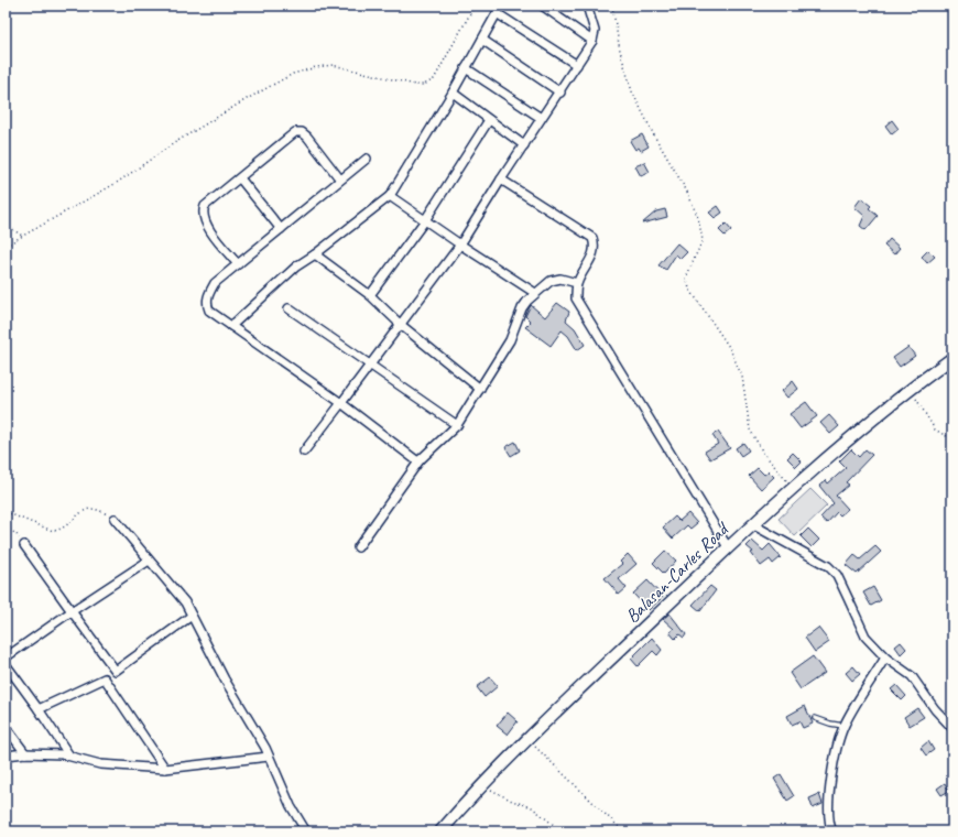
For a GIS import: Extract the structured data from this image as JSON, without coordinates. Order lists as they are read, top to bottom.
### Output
{
  "streets": {
    "main road": ["Balasan-Carles Road"]
  }
}
